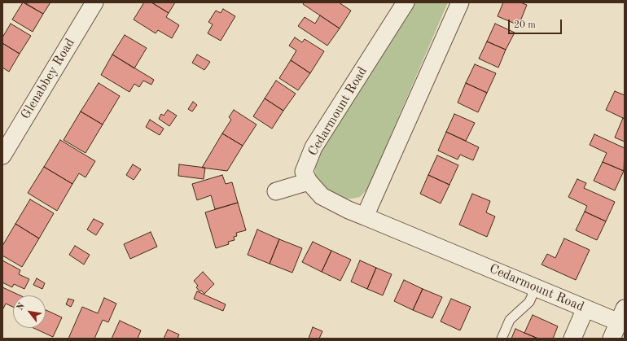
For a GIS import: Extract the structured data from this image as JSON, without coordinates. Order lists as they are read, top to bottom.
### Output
{
  "streets": {
    "street": ["Glenabbey Road", "Cedarmount Road"]
  },
  "scale_bar": "20 m",
  "north": "top left"
}
